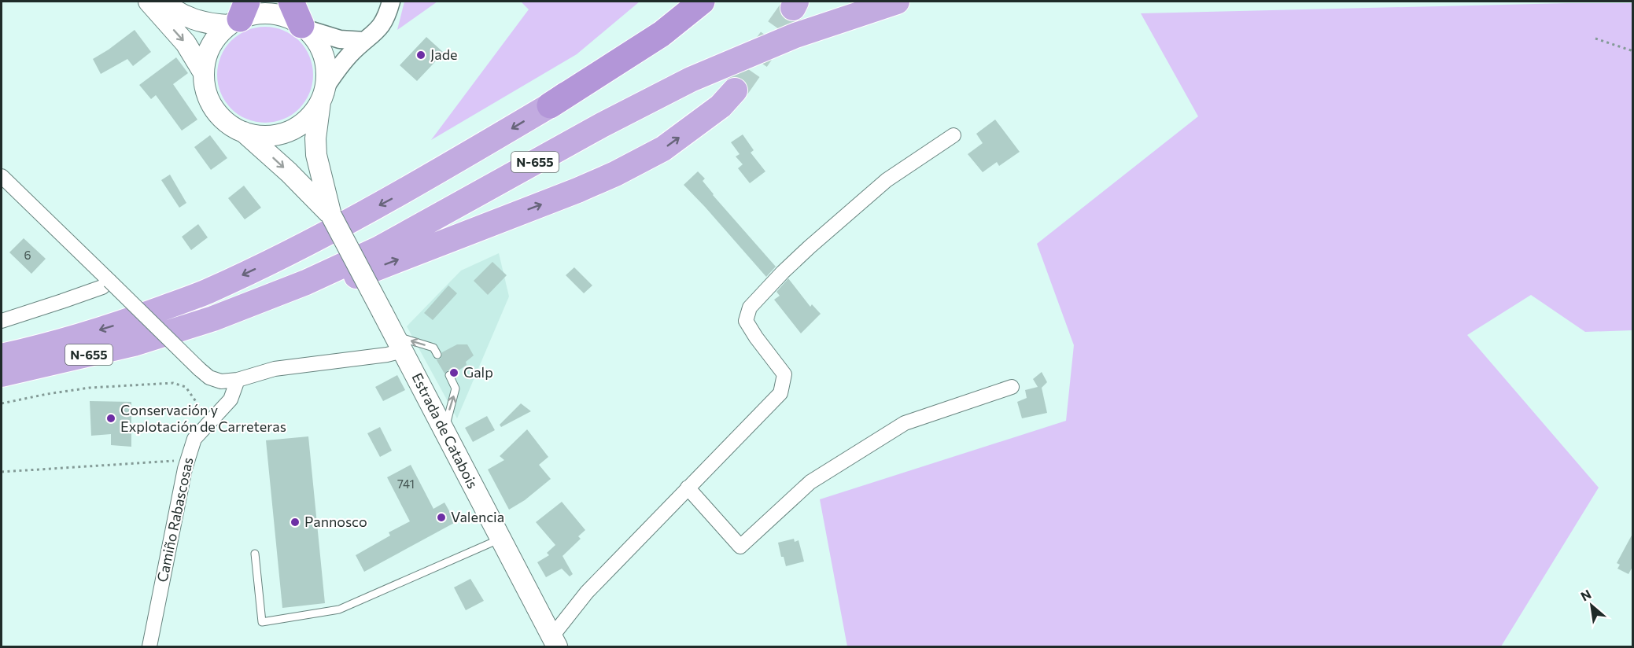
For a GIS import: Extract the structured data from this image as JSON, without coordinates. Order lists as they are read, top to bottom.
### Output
{
  "streets": {
    "highway": ["N-655"],
    "main road": ["Estrada de Catabois"],
    "street": ["Camiño Rabascosas"]
  },
  "places": [
    "Jade",
    "Galp",
    "Conservación y Explotación de Carreteras",
    "Valencia",
    "Pannosco"
  ],
  "house_numbers": ["6", "741"],
  "north": "top left"
}
